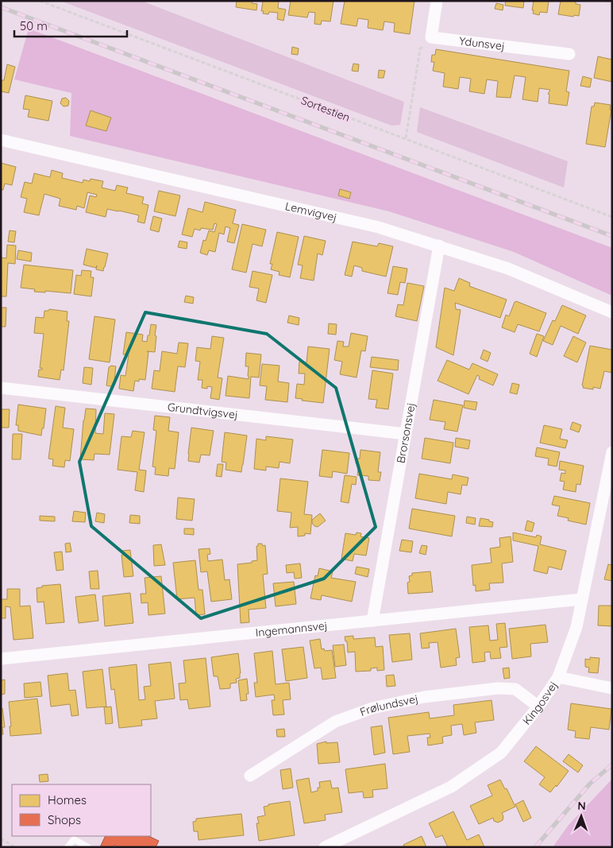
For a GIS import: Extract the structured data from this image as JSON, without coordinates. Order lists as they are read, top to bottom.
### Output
{
  "streets": {
    "street": [
      "Ydunsvej",
      "Lemvigvej",
      "Grundtvigsvej",
      "Brorsonsvej",
      "Ingemannsvej",
      "Kingosvej",
      "Frølundsvej"
    ],
    "path": ["Sortestien"]
  },
  "crossings": [
    ["Lemvigvej", "Brorsonsvej"],
    ["Grundtvigsvej", "Brorsonsvej"],
    ["Brorsonsvej", "Ingemannsvej"],
    ["Ingemannsvej", "Kingosvej"],
    ["Kingosvej", "Frølundsvej"]
  ],
  "legend": ["Homes", "Shops"],
  "scale_bar": "50 m",
  "north": "top"
}
